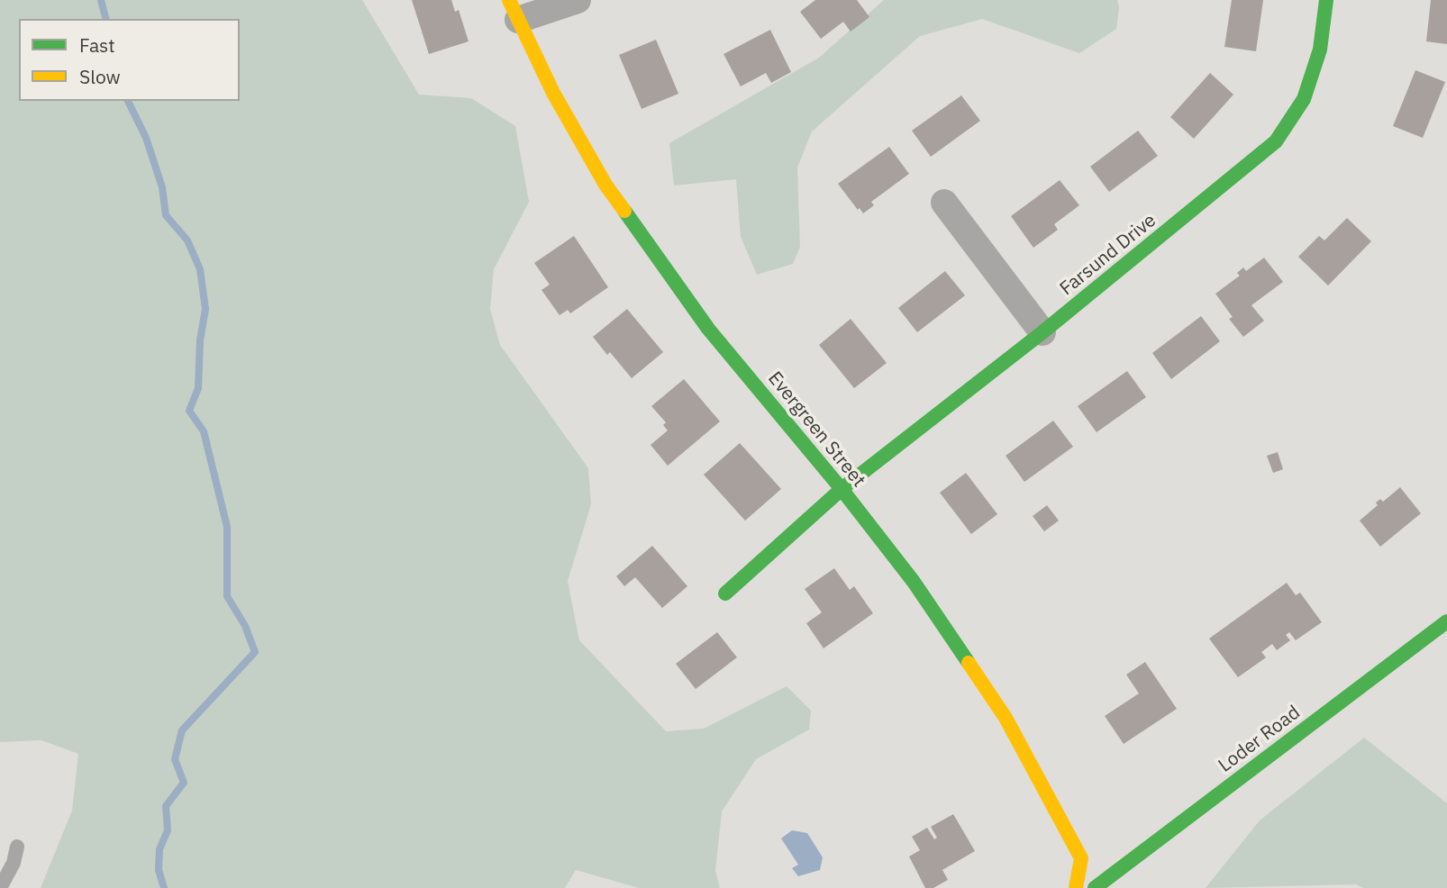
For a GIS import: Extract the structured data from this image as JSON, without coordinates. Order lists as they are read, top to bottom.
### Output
{
  "streets": {
    "street": ["Farsund Drive", "Evergreen Street", "Loder Road"]
  },
  "crossings": [
    ["Farsund Drive", "Evergreen Street"]
  ],
  "legend": ["Fast", "Slow"]
}
